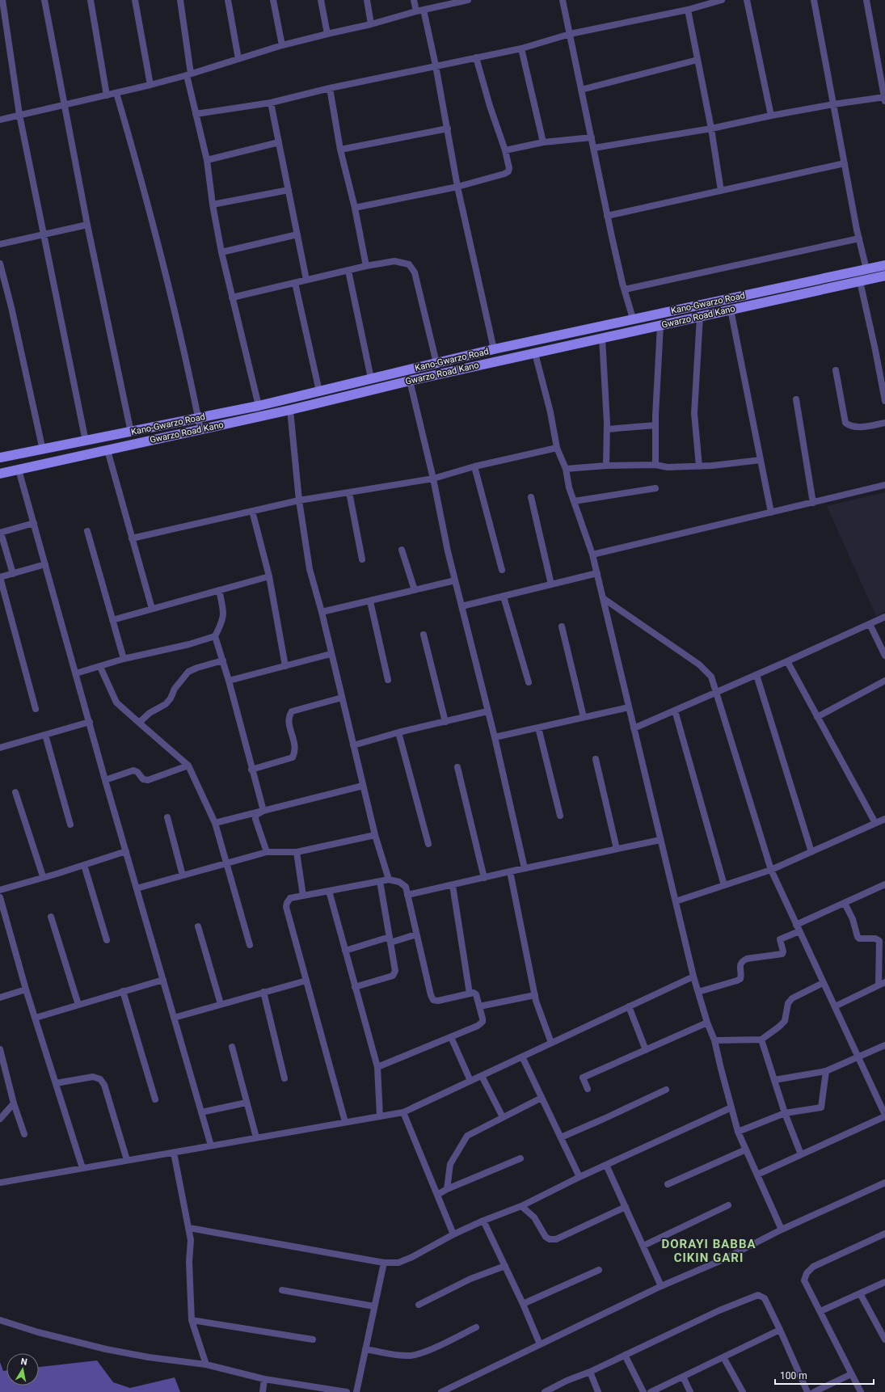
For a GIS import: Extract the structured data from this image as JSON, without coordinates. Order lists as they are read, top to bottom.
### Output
{
  "streets": {
    "main road": ["Kano-Gwarzo Road", "Gwarzo Road Kano"]
  },
  "districts": ["DORAYI BABBA CIKIN GARI"],
  "scale_bar": "100 m",
  "north": "top"
}
